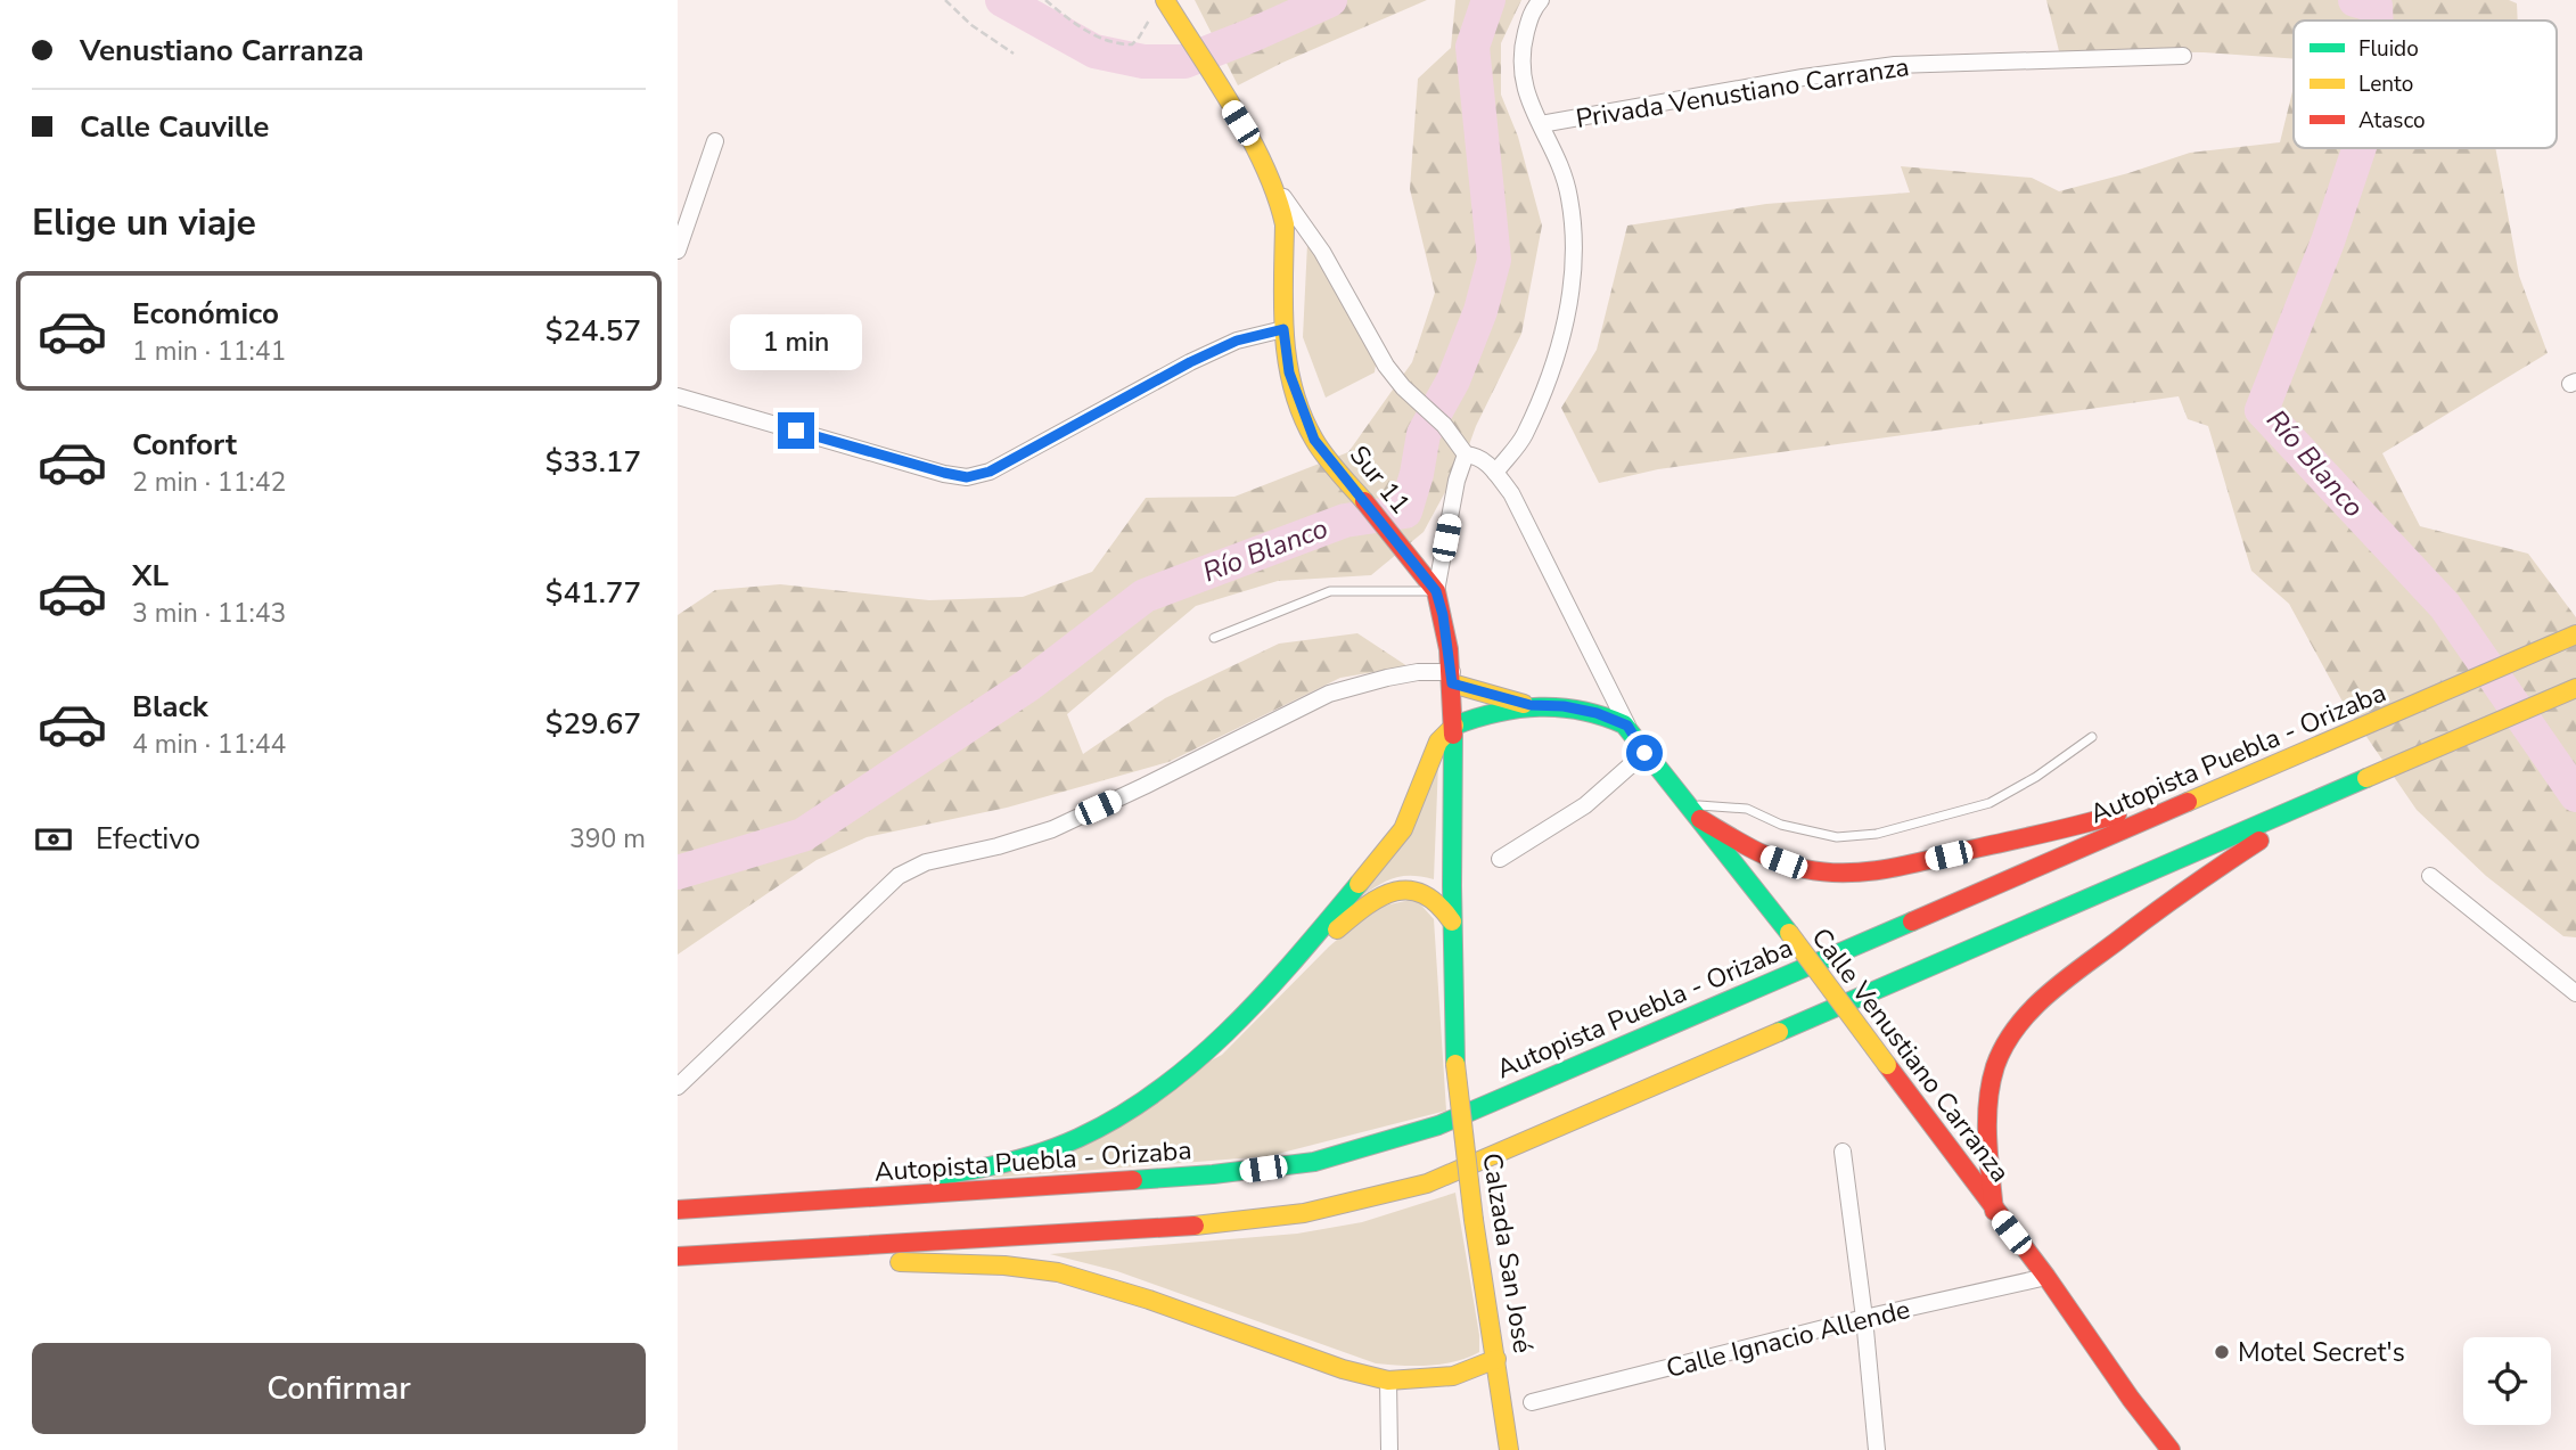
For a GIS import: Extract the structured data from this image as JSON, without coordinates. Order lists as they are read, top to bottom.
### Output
{
  "streets": {
    "main road": [
      "Sur 11",
      "Autopista Puebla - Orizaba",
      "Calle Venustiano Carranza",
      "Calzada San José"
    ],
    "street": ["Privada Venustiano Carranza", "Calle Ignacio Allende"]
  },
  "crossings": [
    ["Privada Venustiano Carranza", "Calle Venustiano Carranza"],
    ["Sur 11", "Calle Venustiano Carranza"],
    ["Sur 11", "Calzada San José"],
    ["Calle Venustiano Carranza", "Calle Ignacio Allende"]
  ],
  "water": ["Río Blanco"],
  "places": ["Motel Secret's"],
  "legend": ["Fluido", "Lento", "Atasco"],
  "page": {
    "banner": ["Venustiano Carranza", "Calle Cauville"],
    "heading": "Elige un viaje",
    "list": [
      {
        "name": "Económico",
        "note": "1 min · 11:41",
        "value": "$24.57"
      },
      {
        "name": "Confort",
        "note": "2 min · 11:42",
        "value": "$33.17"
      },
      {
        "name": "XL",
        "note": "3 min · 11:43",
        "value": "$41.77"
      },
      {
        "name": "Black",
        "note": "4 min · 11:44",
        "value": "$29.67"
      }
    ],
    "bubble": "1 min",
    "pay": ["Efectivo", "390 m"],
    "buttons": "Confirmar"
  }
}
